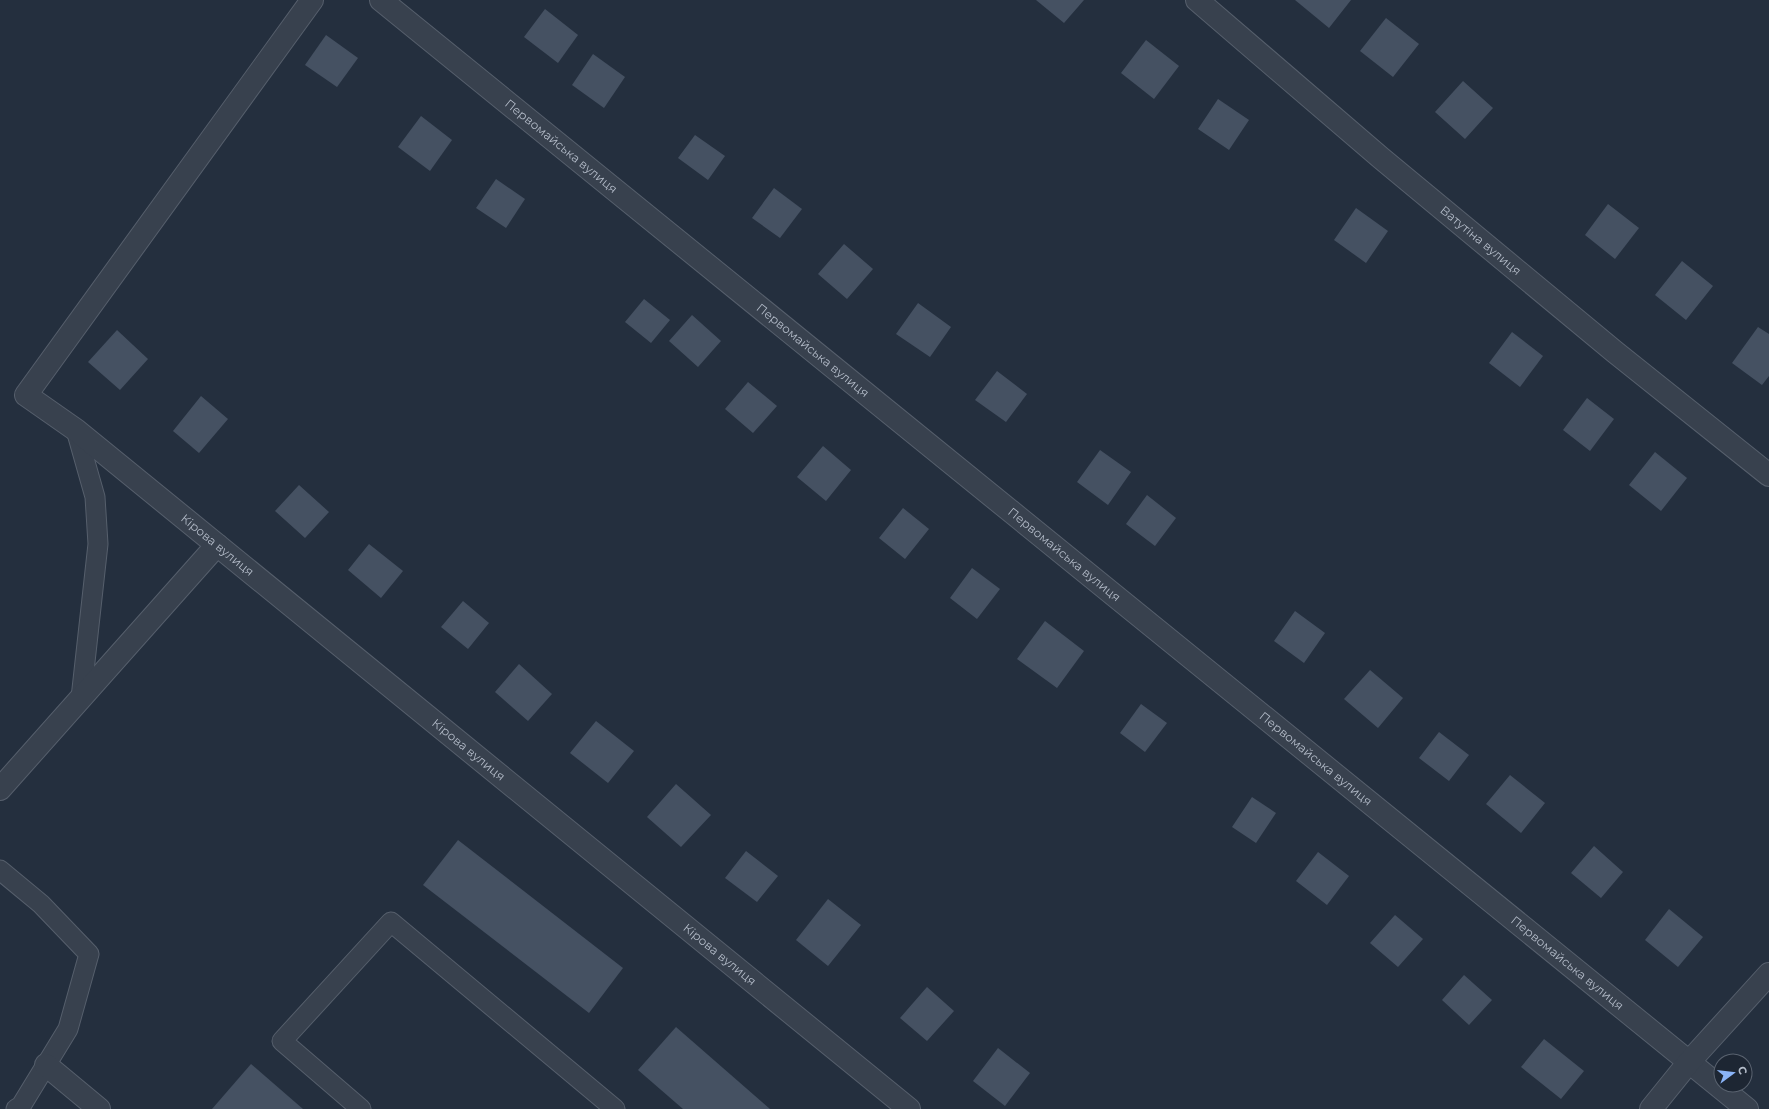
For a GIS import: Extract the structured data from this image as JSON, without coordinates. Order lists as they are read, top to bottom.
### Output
{
  "streets": {
    "street": ["Первомайська вулиця", "Ватутіна вулиця", "Кірова вулиця"]
  },
  "north": "right"
}
